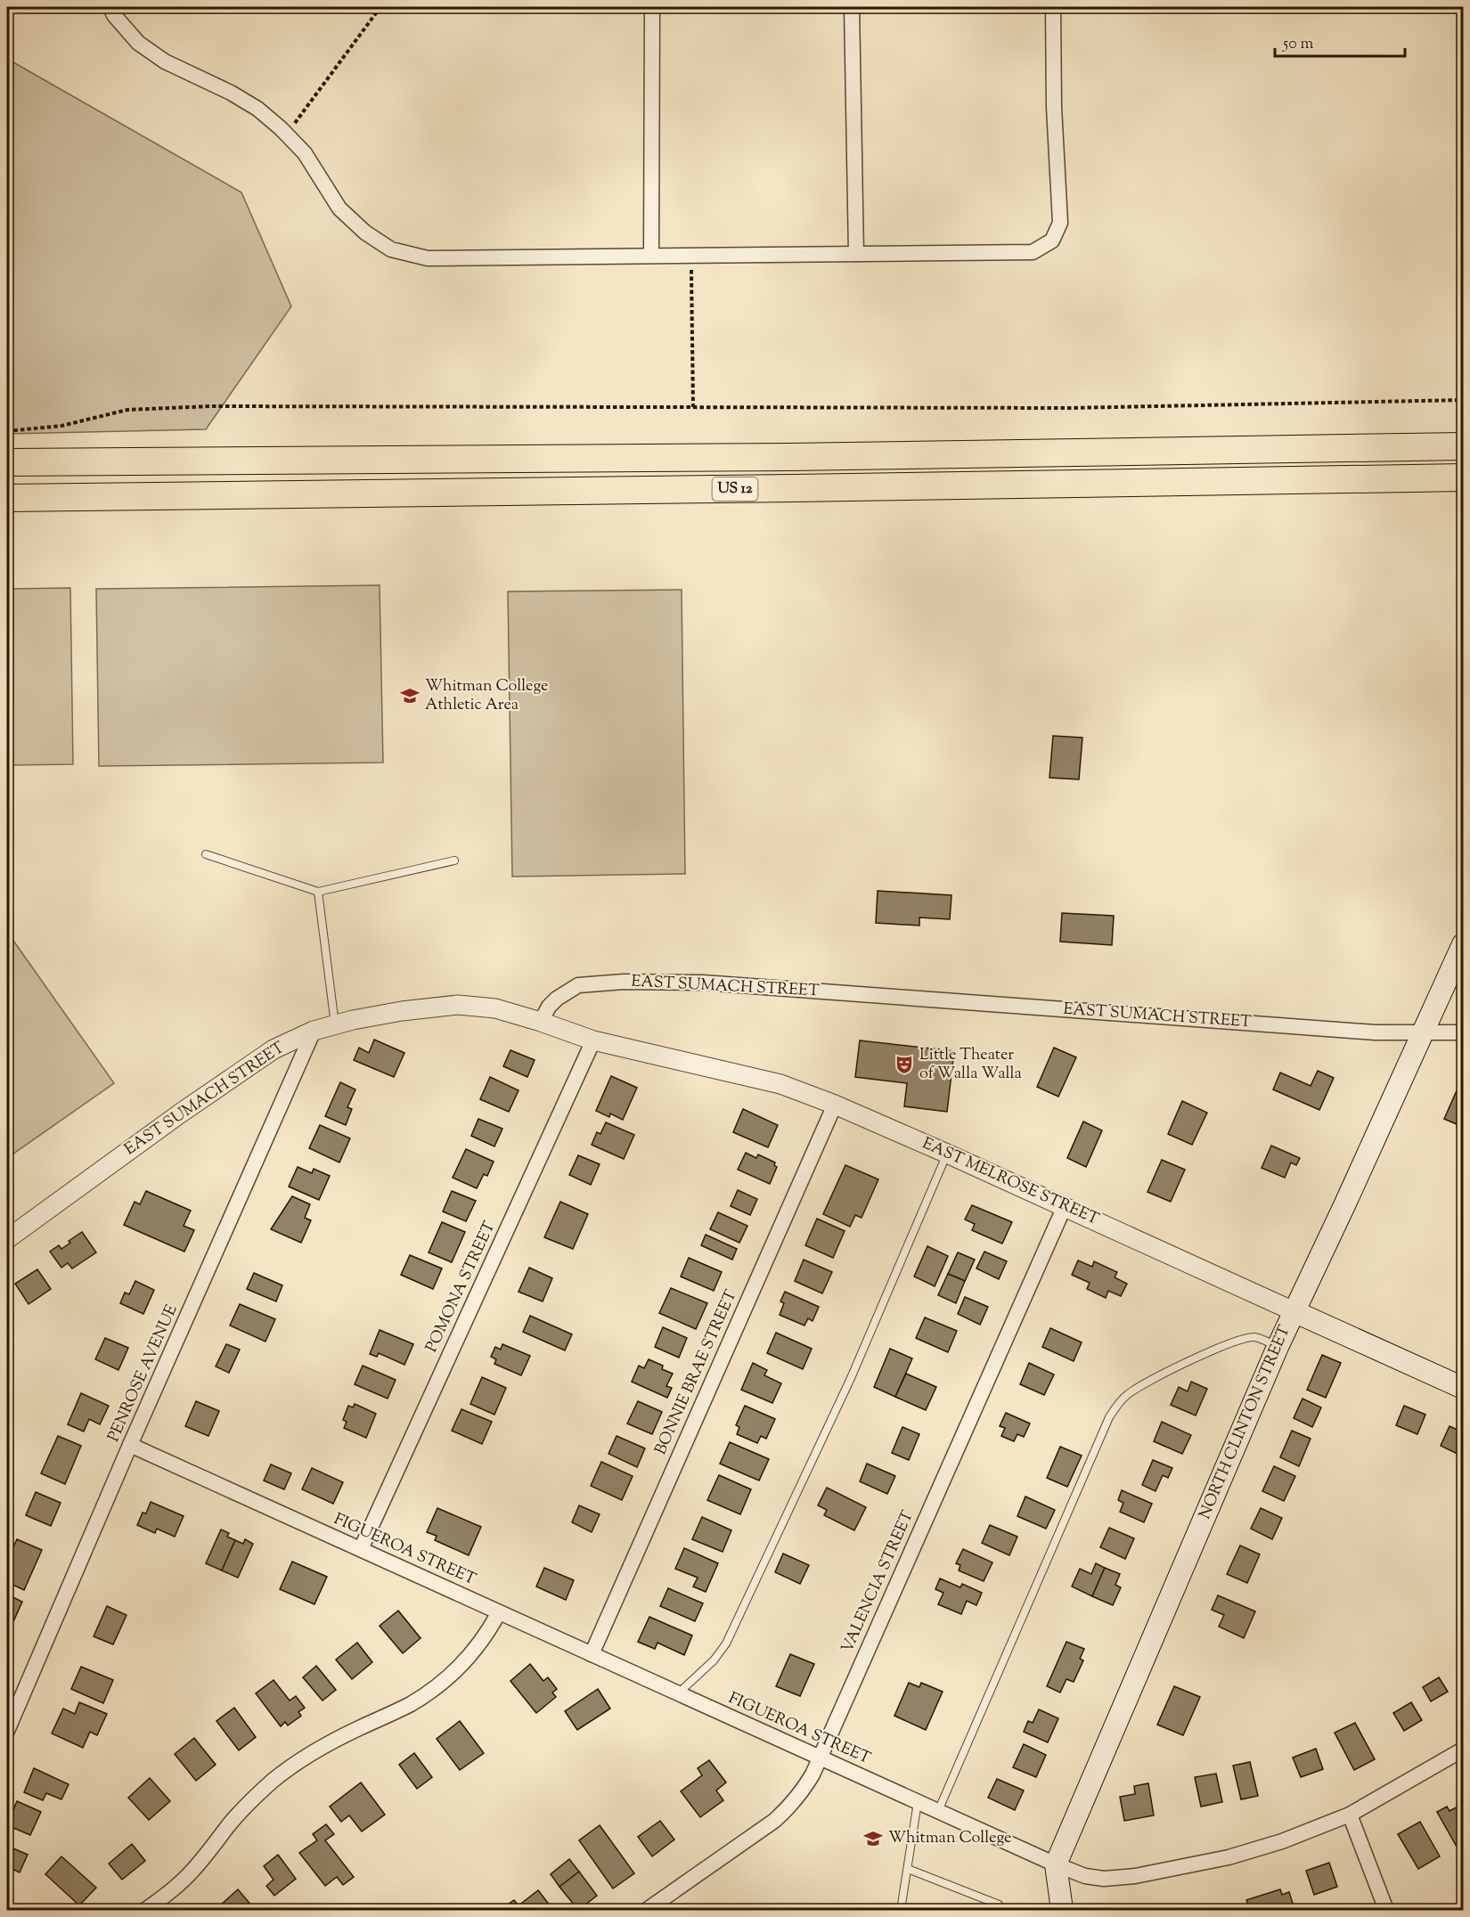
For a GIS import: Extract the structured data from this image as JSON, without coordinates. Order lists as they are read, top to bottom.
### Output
{
  "streets": {
    "highway": ["US 12"],
    "main road": ["EAST MELROSE STREET", "NORTH CLINTON STREET"],
    "street": [
      "EAST SUMACH STREET",
      "POMONA STREET",
      "BONNIE BRAE STREET",
      "PENROSE AVENUE",
      "FIGUEROA STREET",
      "VALENCIA STREET"
    ]
  },
  "crossings": [
    ["EAST SUMACH STREET", "EAST MELROSE STREET"],
    ["EAST SUMACH STREET", "PENROSE AVENUE"],
    ["EAST SUMACH STREET", "NORTH CLINTON STREET"],
    ["EAST MELROSE STREET", "POMONA STREET"],
    ["EAST MELROSE STREET", "BONNIE BRAE STREET"],
    ["EAST MELROSE STREET", "NORTH CLINTON STREET"],
    ["EAST MELROSE STREET", "VALENCIA STREET"],
    ["POMONA STREET", "FIGUEROA STREET"],
    ["BONNIE BRAE STREET", "FIGUEROA STREET"],
    ["PENROSE AVENUE", "FIGUEROA STREET"],
    ["NORTH CLINTON STREET", "FIGUEROA STREET"],
    ["FIGUEROA STREET", "VALENCIA STREET"]
  ],
  "places": {
    "school or university": ["Whitman College Athletic Area", "Whitman College"],
    "theatre": ["Little Theater of Walla Walla"]
  },
  "scale_bar": "50 m"
}
